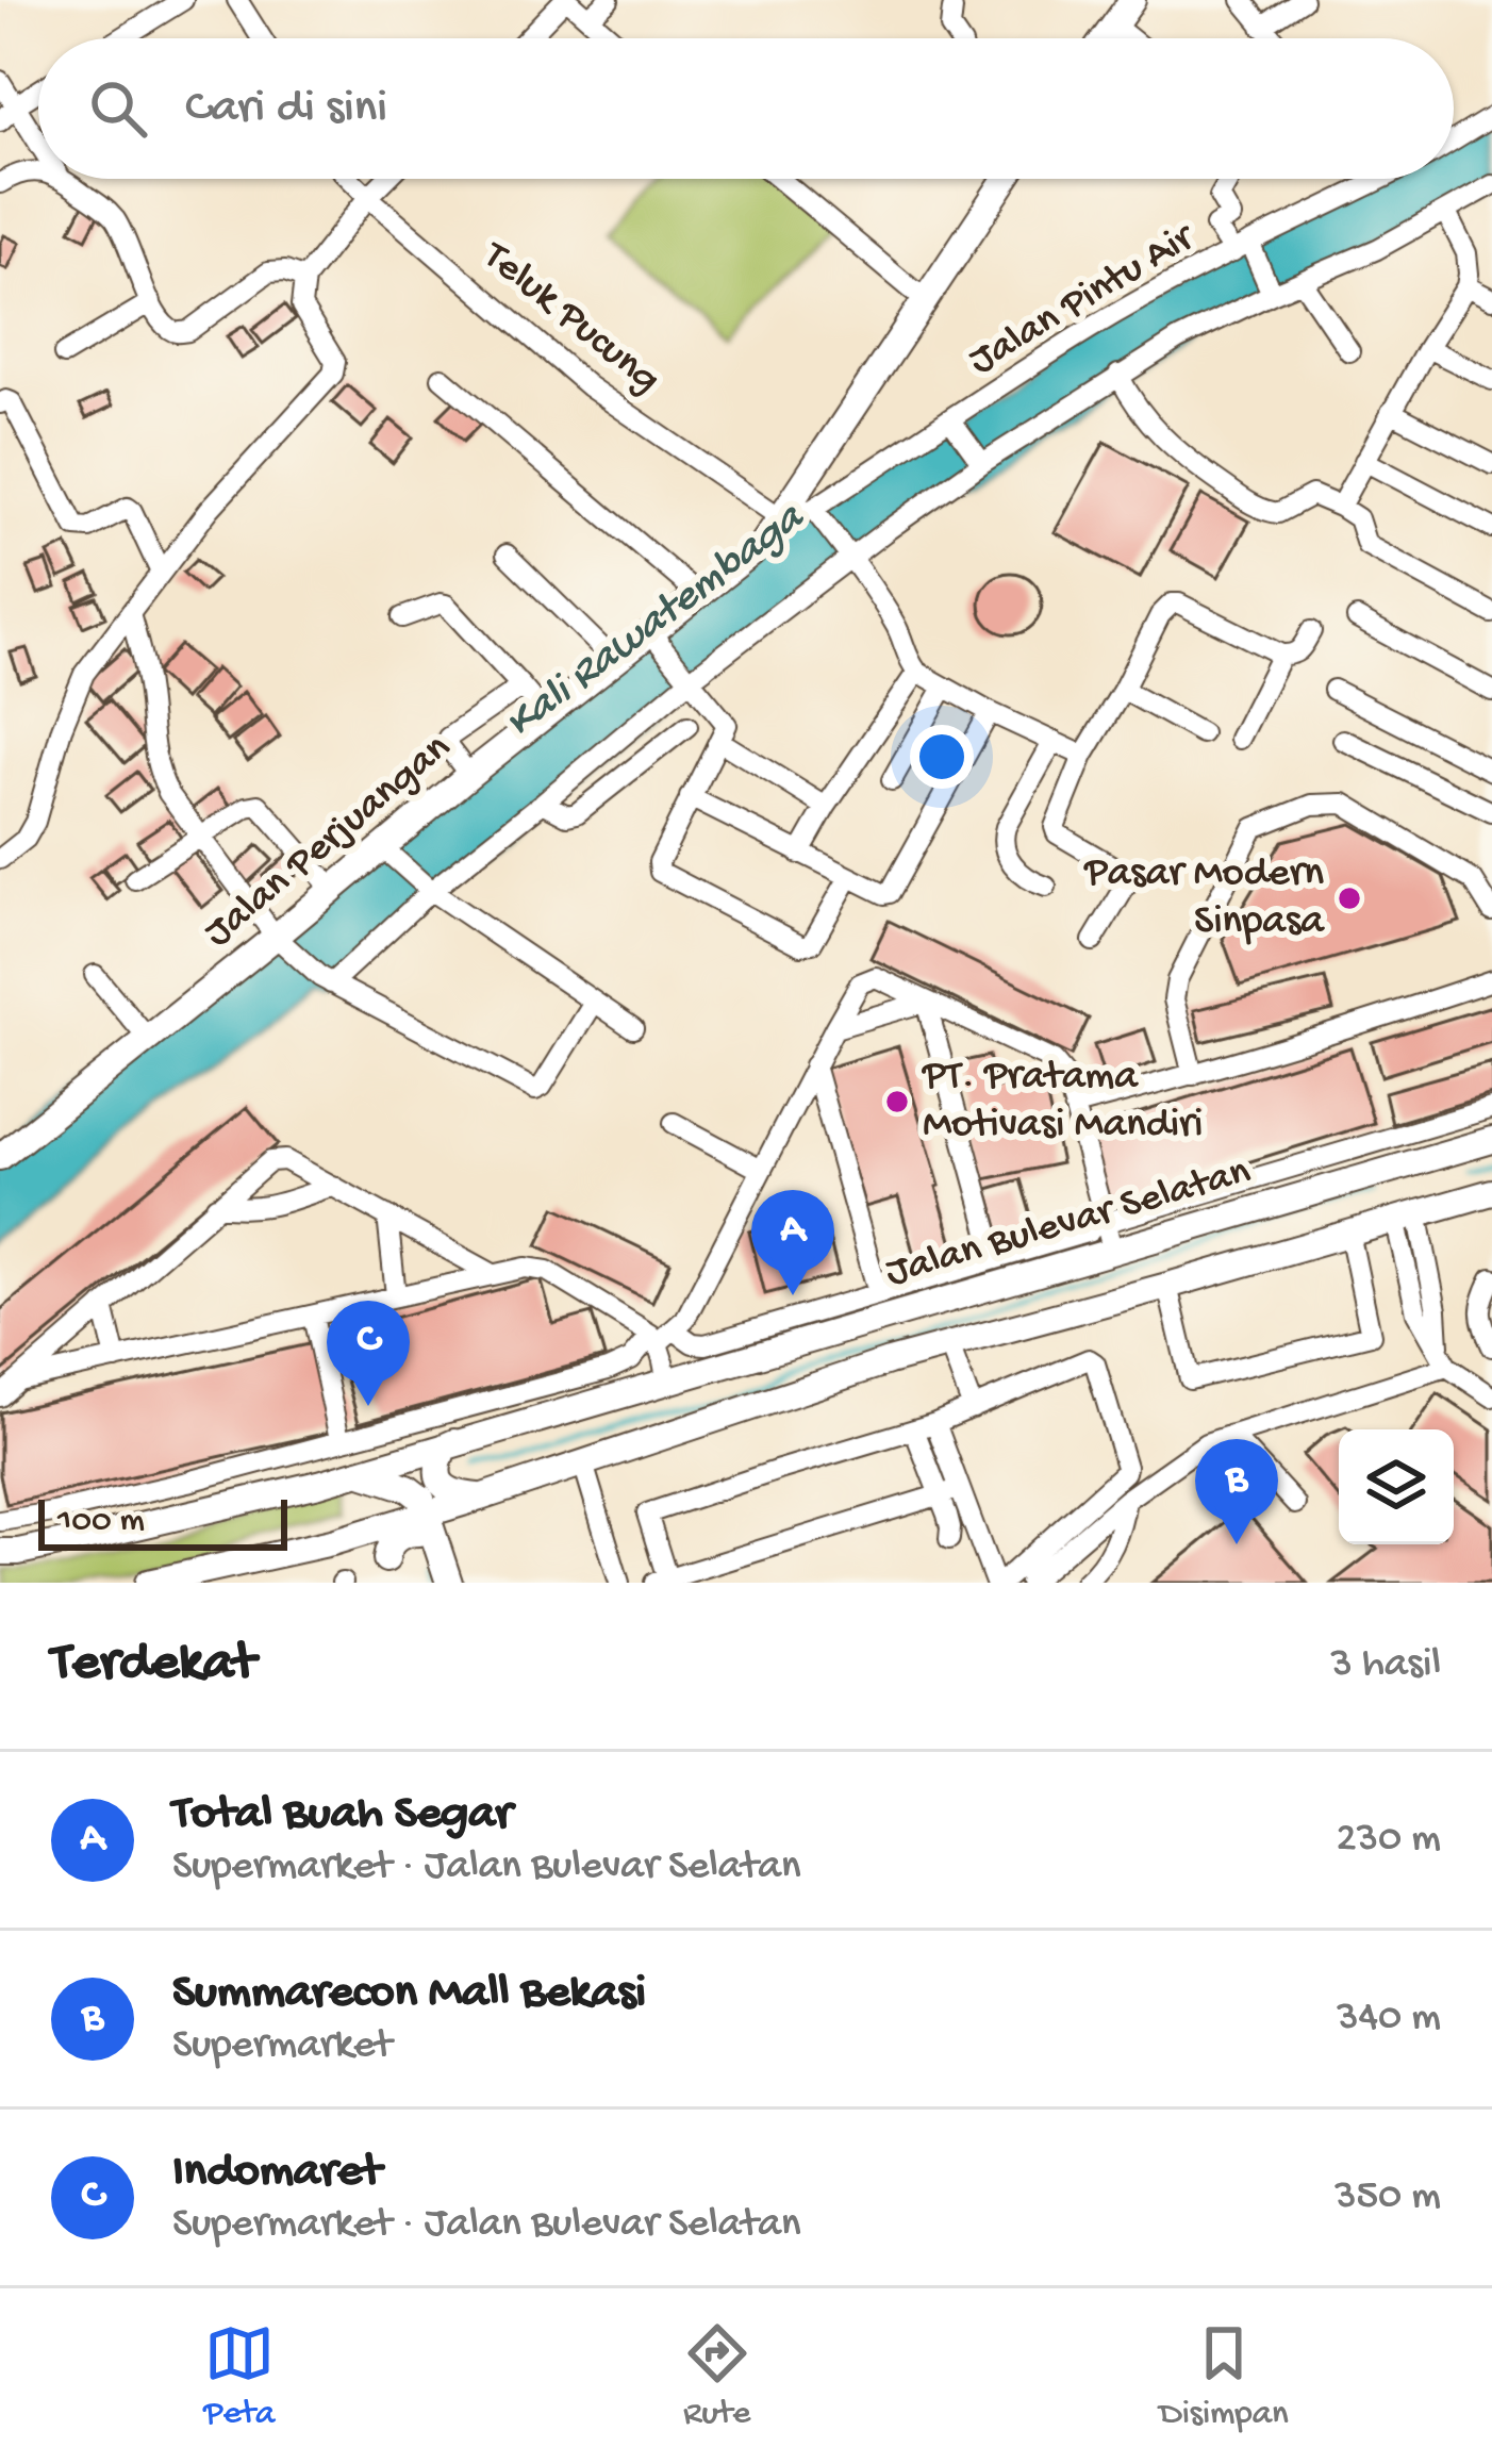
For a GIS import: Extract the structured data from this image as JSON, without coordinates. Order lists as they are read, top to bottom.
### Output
{
  "streets": {
    "main road": ["Jalan Perjuangan", "Jalan Bulevar Selatan"],
    "street": ["Jalan Pintu Air", "Teluk Pucung"]
  },
  "crossings": [
    ["Jalan Pintu Air", "Teluk Pucung"],
    ["Jalan Pintu Air", "Jalan Perjuangan"],
    ["Teluk Pucung", "Jalan Perjuangan"]
  ],
  "water": ["Kali Rawatembaga"],
  "places": ["Pasar Modern Sinpasa", "PT. Pratama Motivasi Mandiri"],
  "scale_bar": "100 m",
  "page": {
    "search": "Cari di sini",
    "pins": ["A", "C", "B"],
    "scale": "100 m",
    "heading": ["Terdekat", "3 hasil"],
    "list": [
      {
        "mark": "A",
        "name": "Total Buah Segar",
        "note": "Supermarket · Jalan Bulevar Selatan",
        "value": "230 m"
      },
      {
        "mark": "B",
        "name": "Summarecon Mall Bekasi",
        "note": "Supermarket",
        "value": "340 m"
      },
      {
        "mark": "C",
        "name": "Indomaret",
        "note": "Supermarket · Jalan Bulevar Selatan",
        "value": "350 m"
      }
    ],
    "nav": ["Peta", "Rute", "Disimpan"]
  }
}
